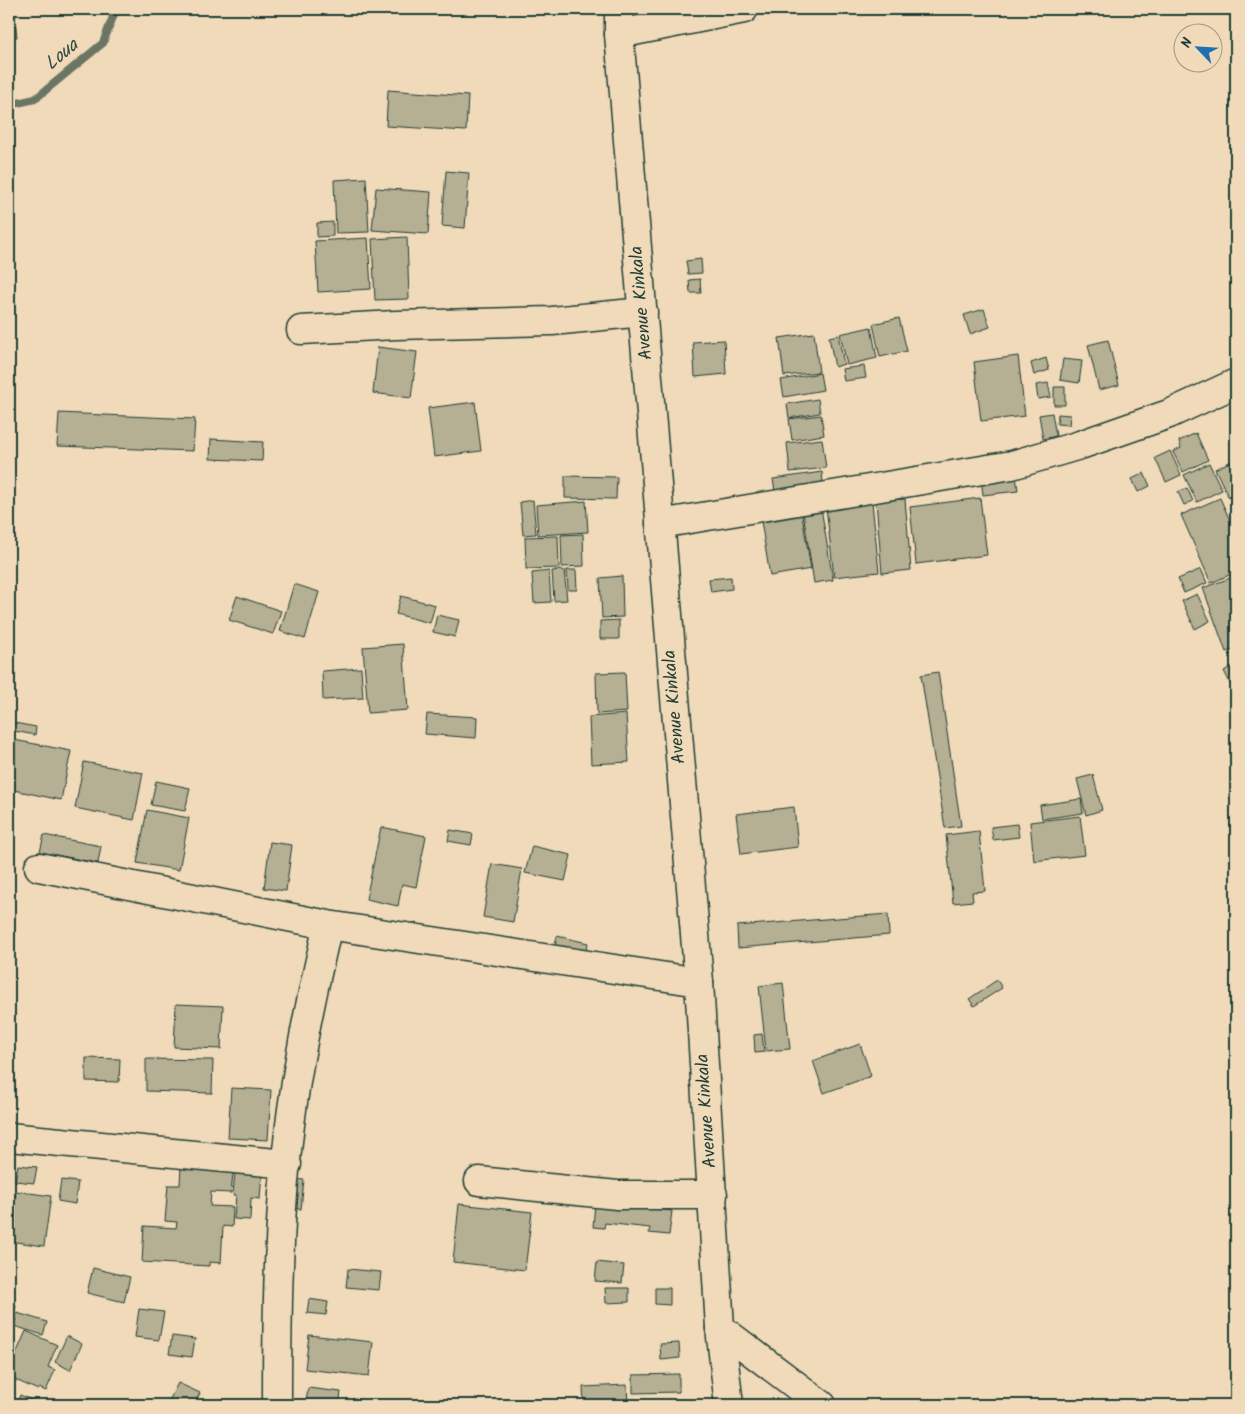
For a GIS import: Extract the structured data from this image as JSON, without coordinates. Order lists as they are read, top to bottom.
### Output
{
  "streets": {
    "street": ["Avenue Kinkala"]
  },
  "water": ["Loua"],
  "north": "top left"
}
